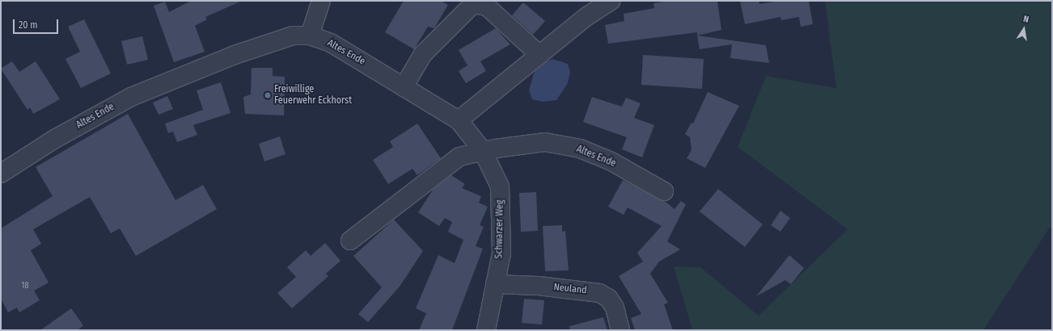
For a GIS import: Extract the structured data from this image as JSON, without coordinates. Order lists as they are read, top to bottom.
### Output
{
  "streets": {
    "street": ["Altes Ende", "Schwarzer Weg", "Neuland"]
  },
  "crossings": [
    ["Altes Ende", "Schwarzer Weg"],
    ["Schwarzer Weg", "Neuland"]
  ],
  "places": ["Freiwillige Feuerwehr Eckhorst"],
  "house_numbers": ["18"],
  "scale_bar": "20 m",
  "north": "top"
}
